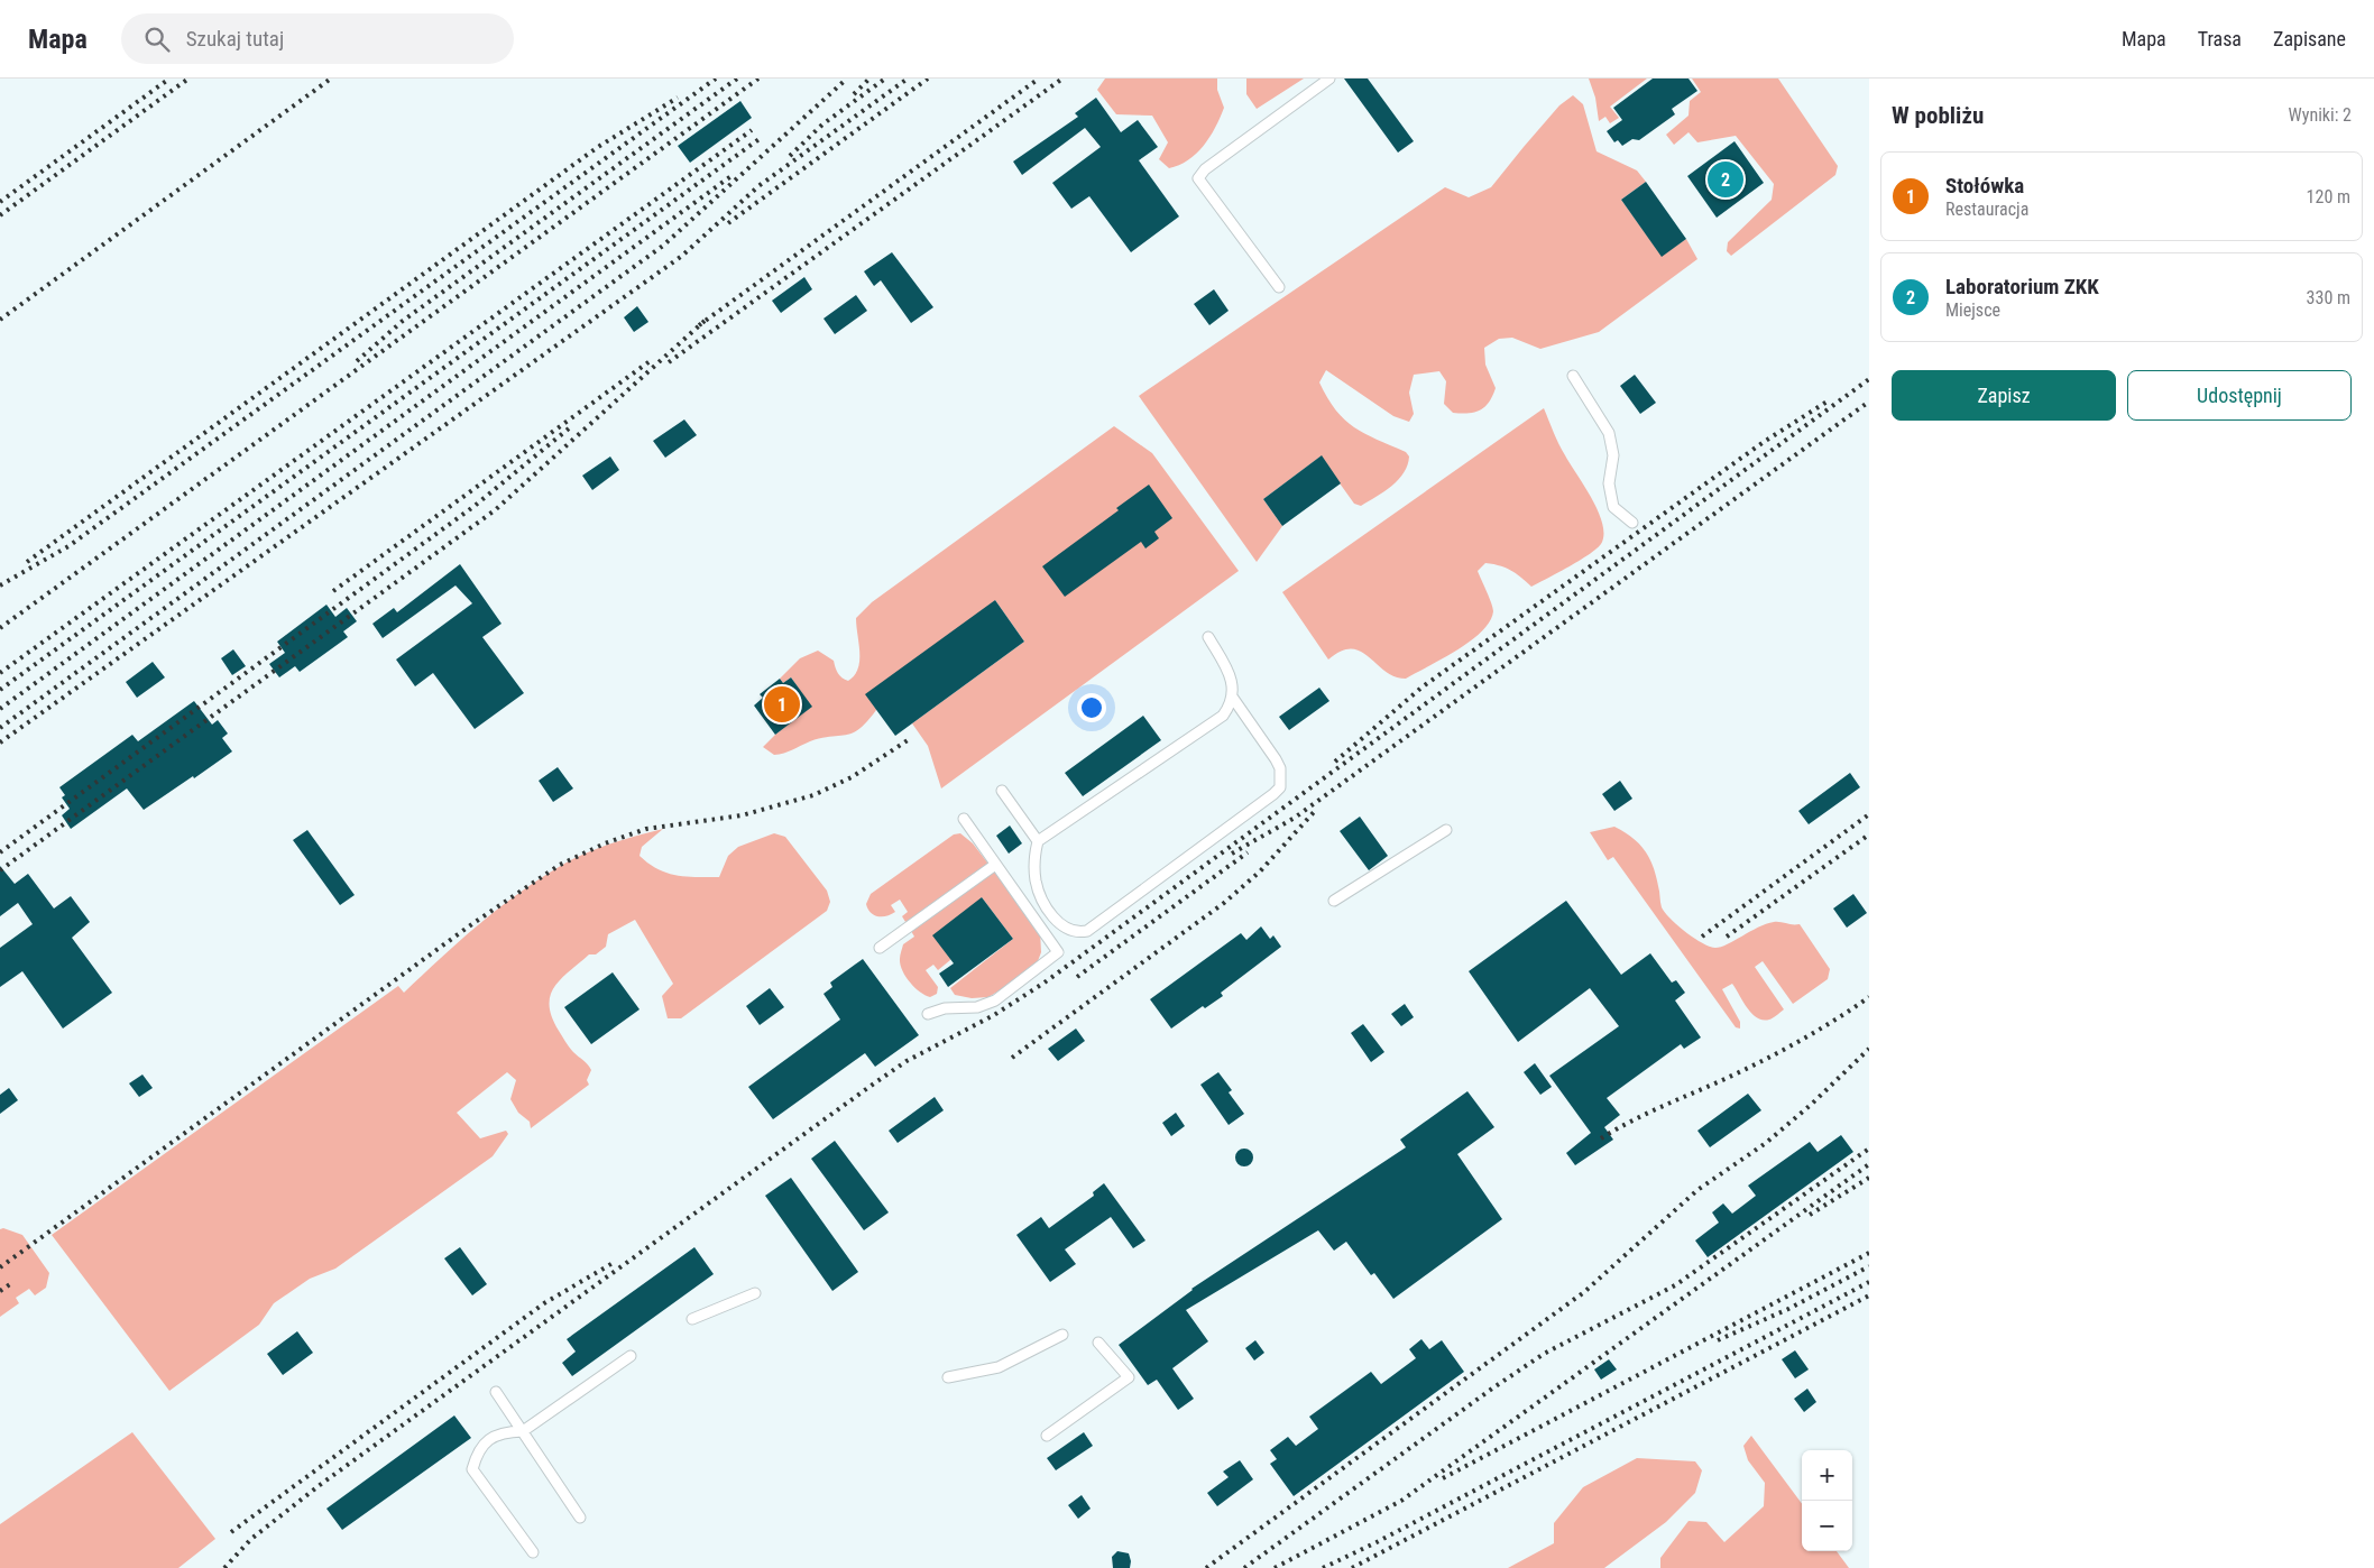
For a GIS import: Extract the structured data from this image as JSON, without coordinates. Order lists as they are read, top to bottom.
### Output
{
  "page": {
    "header": "Mapa",
    "search": "Szukaj tutaj",
    "nav": ["Mapa", "Trasa", "Zapisane"],
    "heading": ["W pobliżu", "Wyniki: 2"],
    "list": [
      {
        "mark": "1",
        "name": "Stołówka",
        "note": "Restauracja",
        "value": "120 m"
      },
      {
        "mark": "2",
        "name": "Laboratorium ZKK",
        "note": "Miejsce",
        "value": "330 m"
      }
    ],
    "pins": ["2", "1"],
    "buttons": ["Zapisz", "Udostępnij"],
    "map_buttons": ["+", "−"]
  }
}
